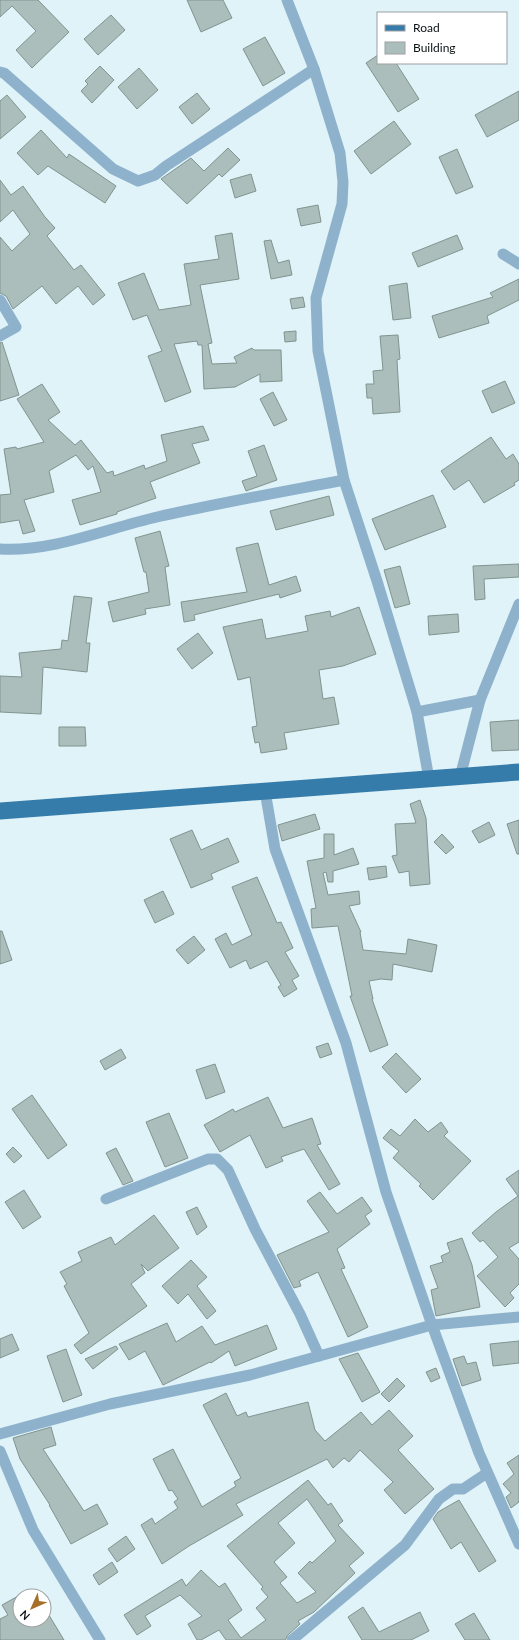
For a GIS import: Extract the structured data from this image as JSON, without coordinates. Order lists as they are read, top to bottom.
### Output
{
  "legend": ["Road", "Building"],
  "north": "bottom left"
}
